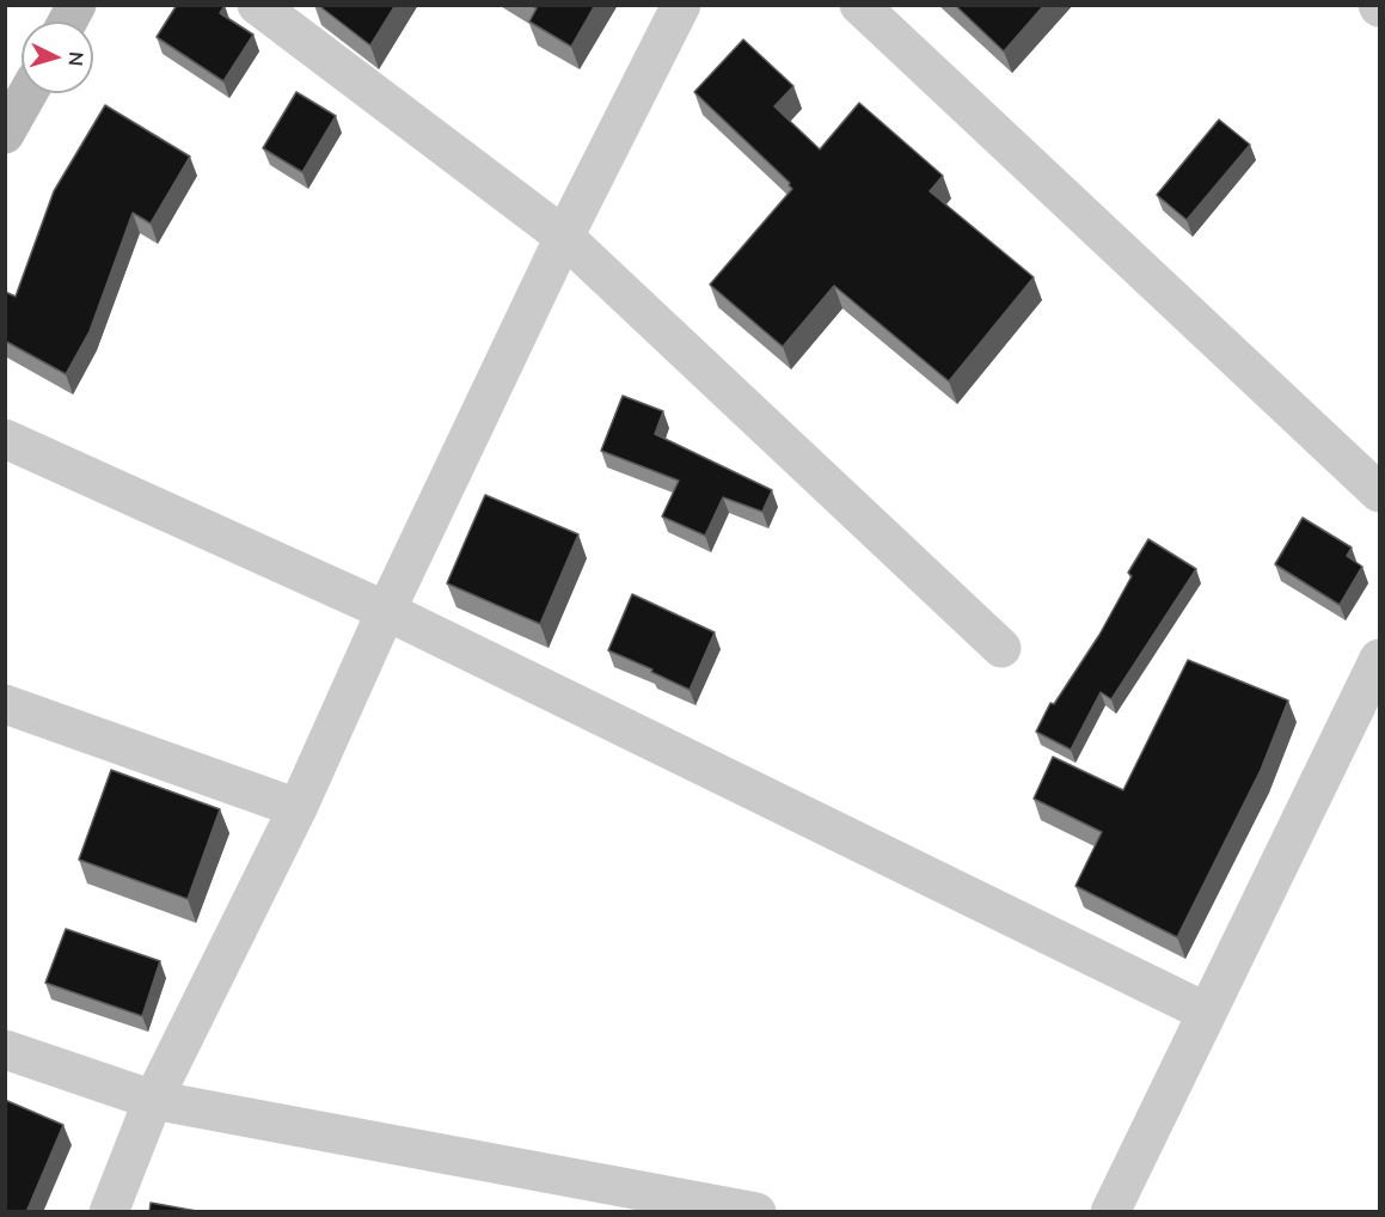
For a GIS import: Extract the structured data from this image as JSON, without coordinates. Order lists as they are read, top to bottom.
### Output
{
  "north": "right"
}
